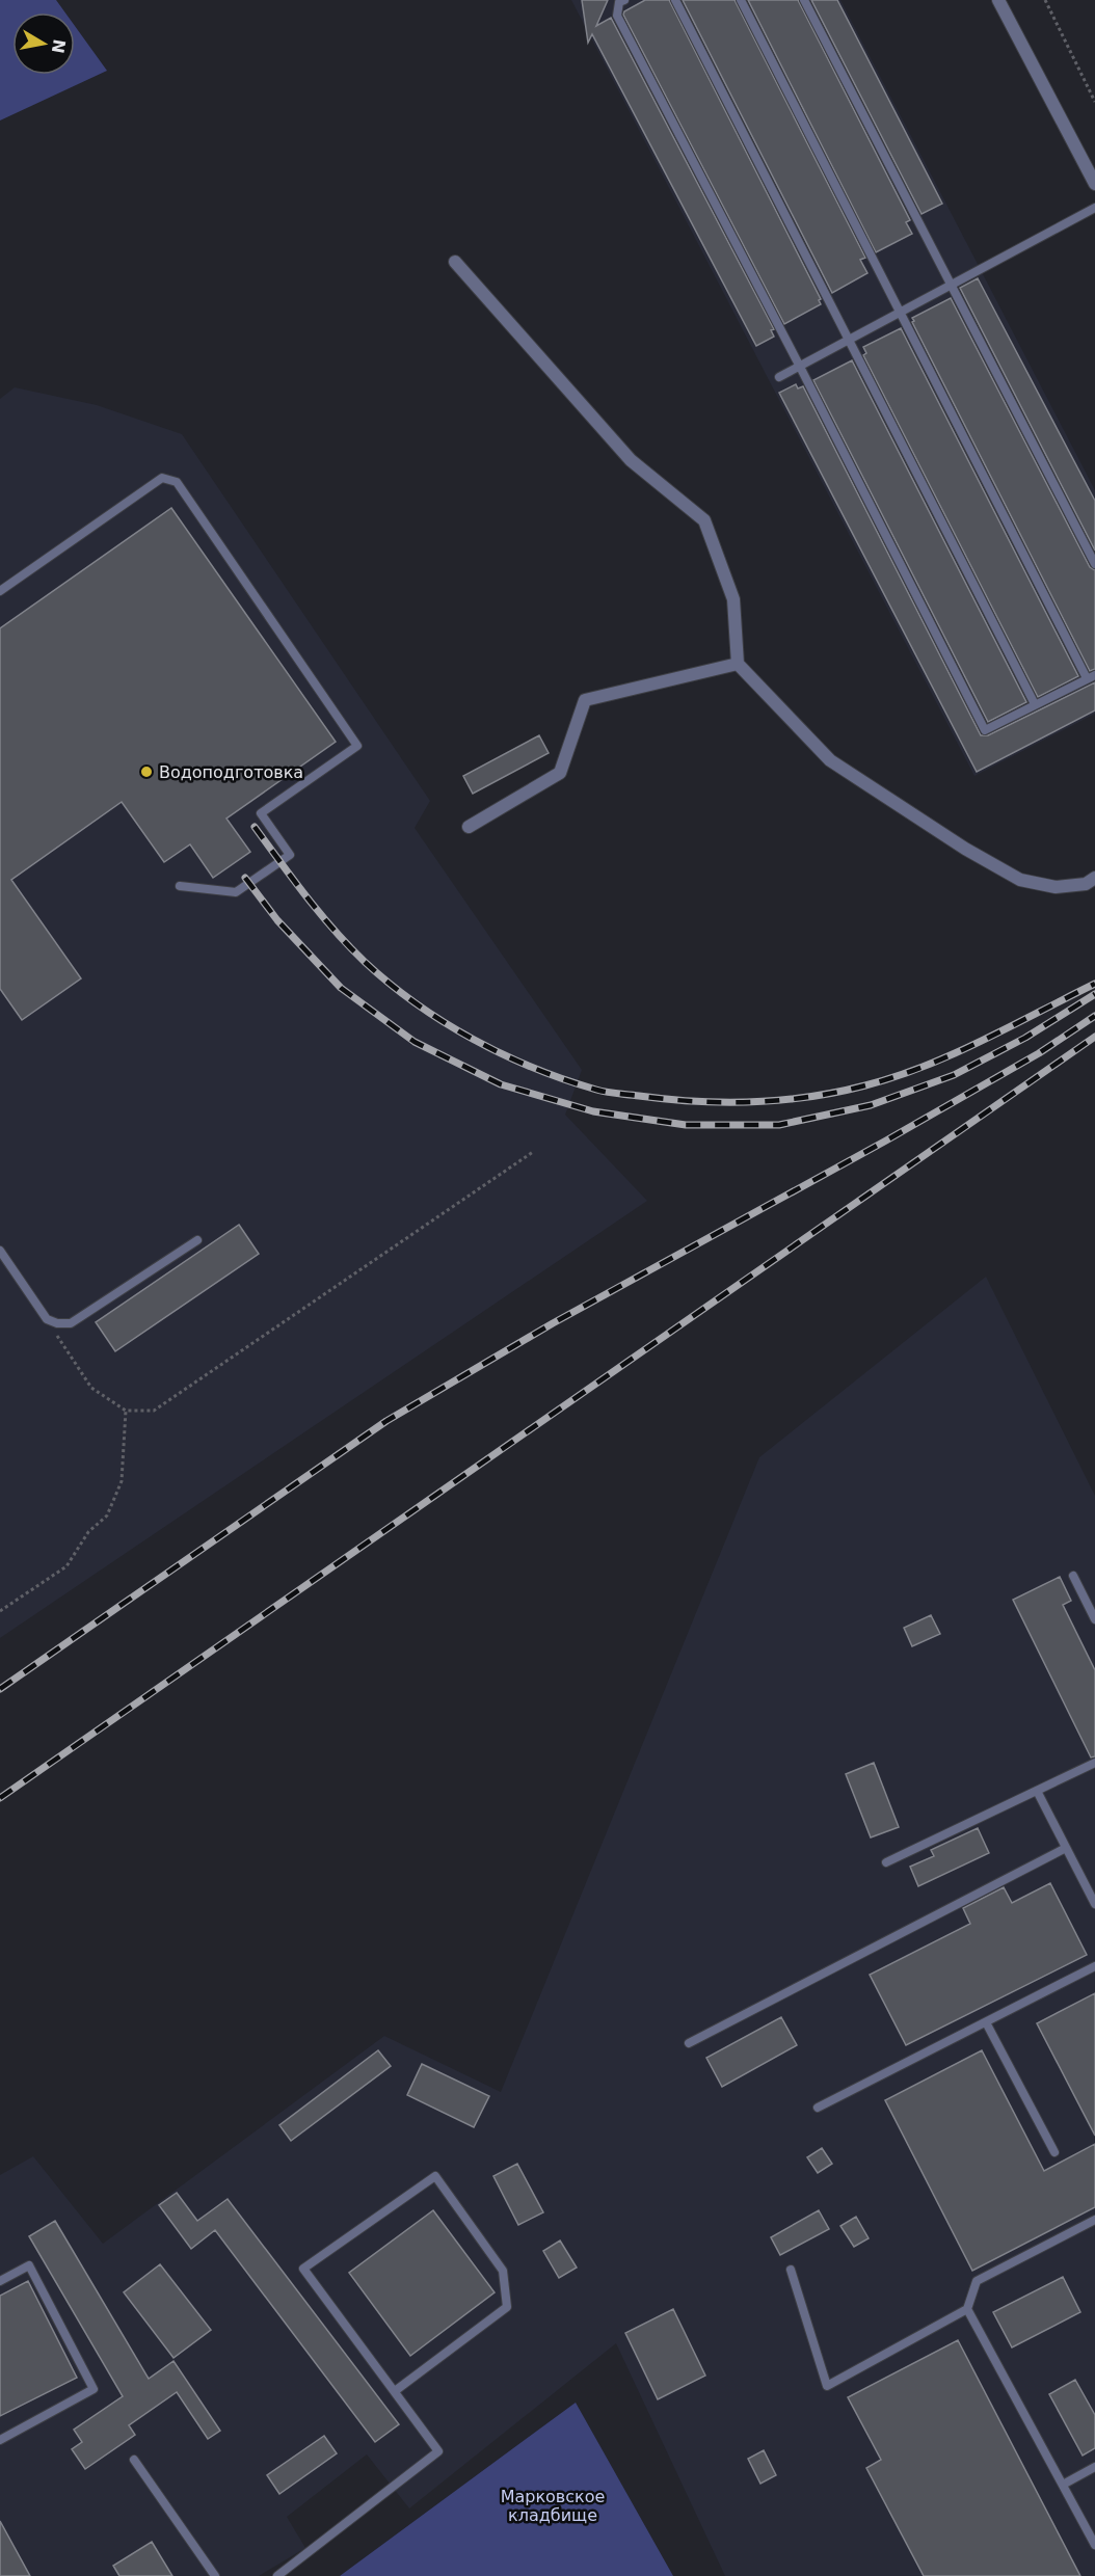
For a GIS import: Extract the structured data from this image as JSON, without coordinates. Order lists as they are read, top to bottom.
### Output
{
  "parks": ["Марковское кладбище"],
  "places": ["Водоподготовка"],
  "north": "right"
}
